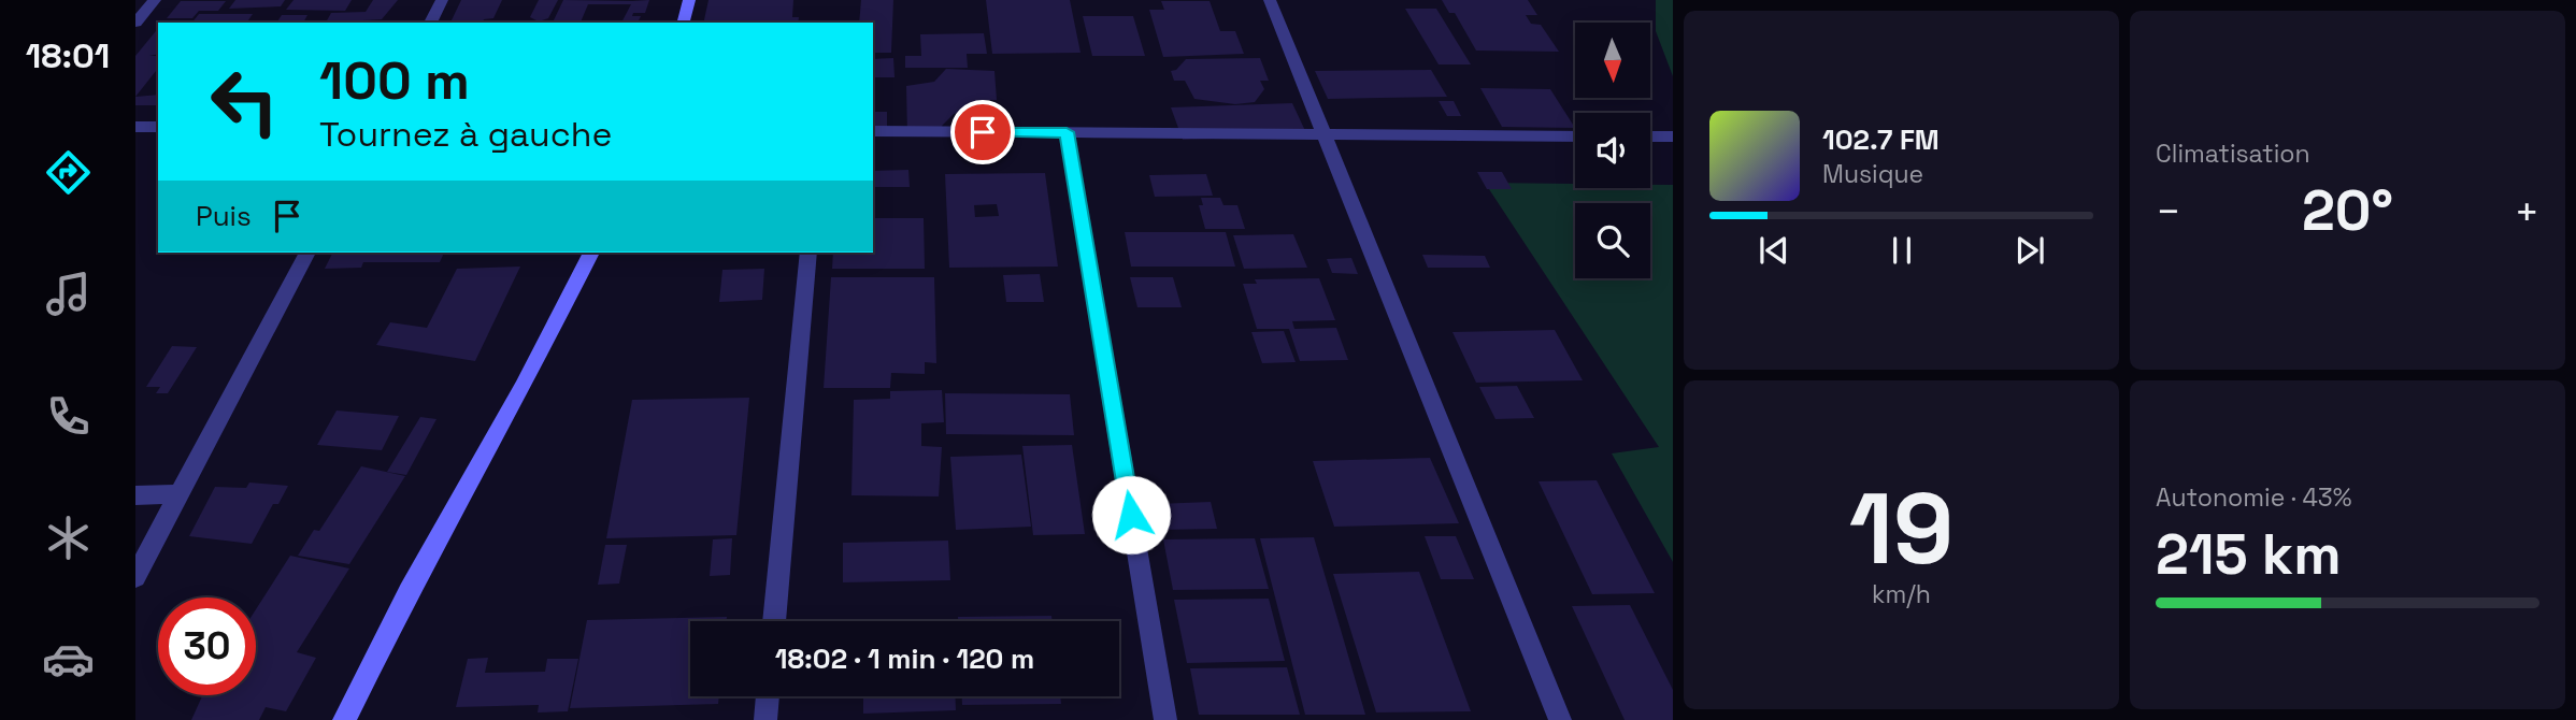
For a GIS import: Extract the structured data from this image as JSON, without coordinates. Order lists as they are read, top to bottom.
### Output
{
  "north": "bottom",
  "page": {
    "tabs": "18:01",
    "tile": [
      "Climatisation",
      ["19", "km/h"],
      ["Autonomie · 43%", "215 km"]
    ],
    "turn": ["100 m", "Tournez à gauche"],
    "song": ["102.7 FM", "Musique"],
    "then": "Puis",
    "heat": ["−", "20°", "+"],
    "limit": "30",
    "trip": "18:02 · 1 min · 120 m"
  }
}
